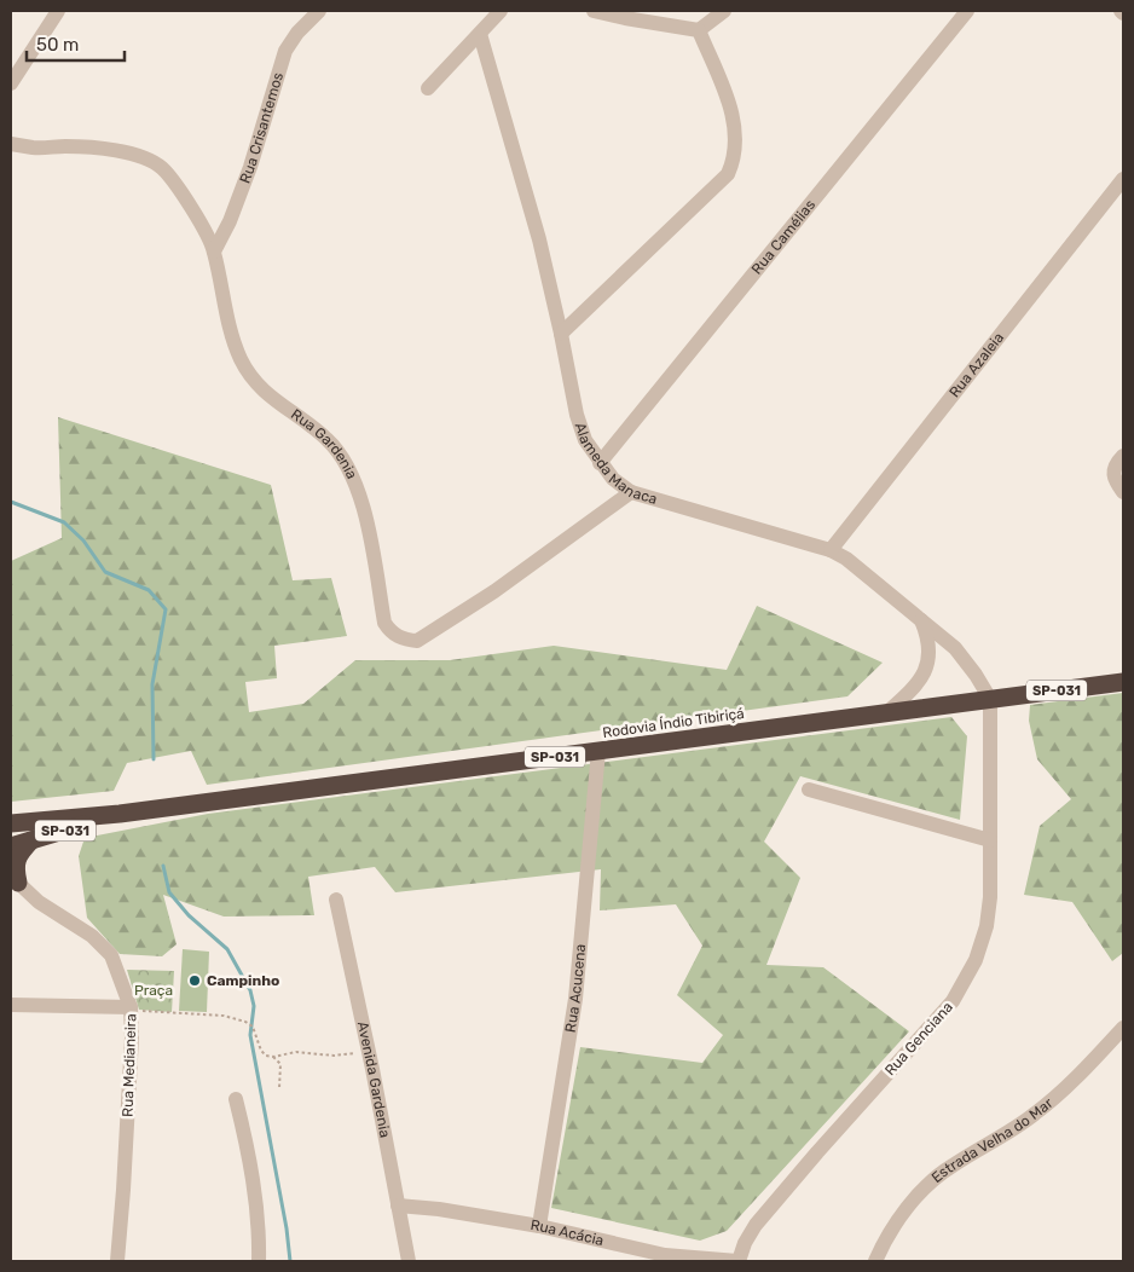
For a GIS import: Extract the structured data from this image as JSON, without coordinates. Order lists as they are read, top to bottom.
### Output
{
  "streets": {
    "highway": ["SP-031", "Rodovia Índio Tibiriçá"],
    "street": [
      "Rua Crisantemos",
      "Rua Camélias",
      "Rua Azaleia",
      "Rua Gardenia",
      "Alameda Manaca",
      "Rua Acucena",
      "Rua Genciana",
      "Rua Medianeira",
      "Avenida Gardenia",
      "Estrada Velha do Mar",
      "Rua Acácia"
    ]
  },
  "crossings": [
    ["Rua Crisantemos", "Rua Gardenia"],
    ["Rua Camélias", "Alameda Manaca"],
    ["Rua Azaleia", "Alameda Manaca"],
    ["Rua Gardenia", "Alameda Manaca"],
    ["Alameda Manaca", "Rodovia Índio Tibiriçá"],
    ["Alameda Manaca", "Rua Genciana"],
    ["Rodovia Índio Tibiriçá", "Rua Acucena"],
    ["Rodovia Índio Tibiriçá", "Rua Genciana"],
    ["Rua Acucena", "Rua Acácia"],
    ["Rua Genciana", "Rua Acácia"],
    ["Avenida Gardenia", "Rua Acácia"]
  ],
  "parks": ["Praça"],
  "places": ["Campinho"],
  "scale_bar": "50 m"
}
